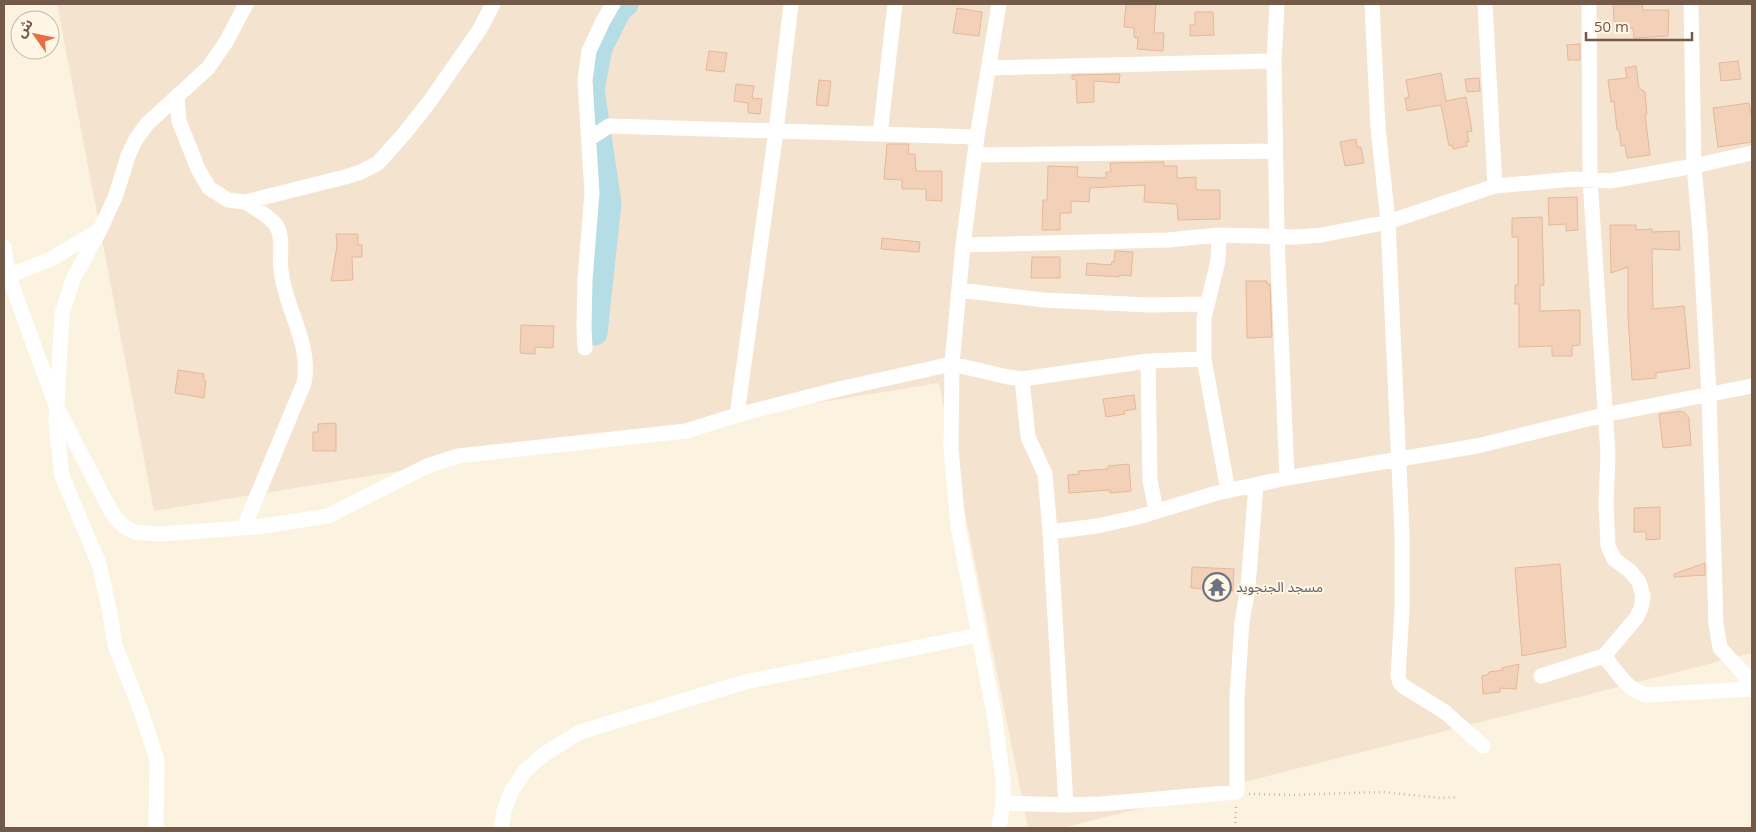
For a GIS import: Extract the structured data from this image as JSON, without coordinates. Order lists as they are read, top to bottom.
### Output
{
  "places": {
    "temple": ["مسجد الجنجويد"]
  },
  "scale_bar": "50 m",
  "north": "top left"
}
